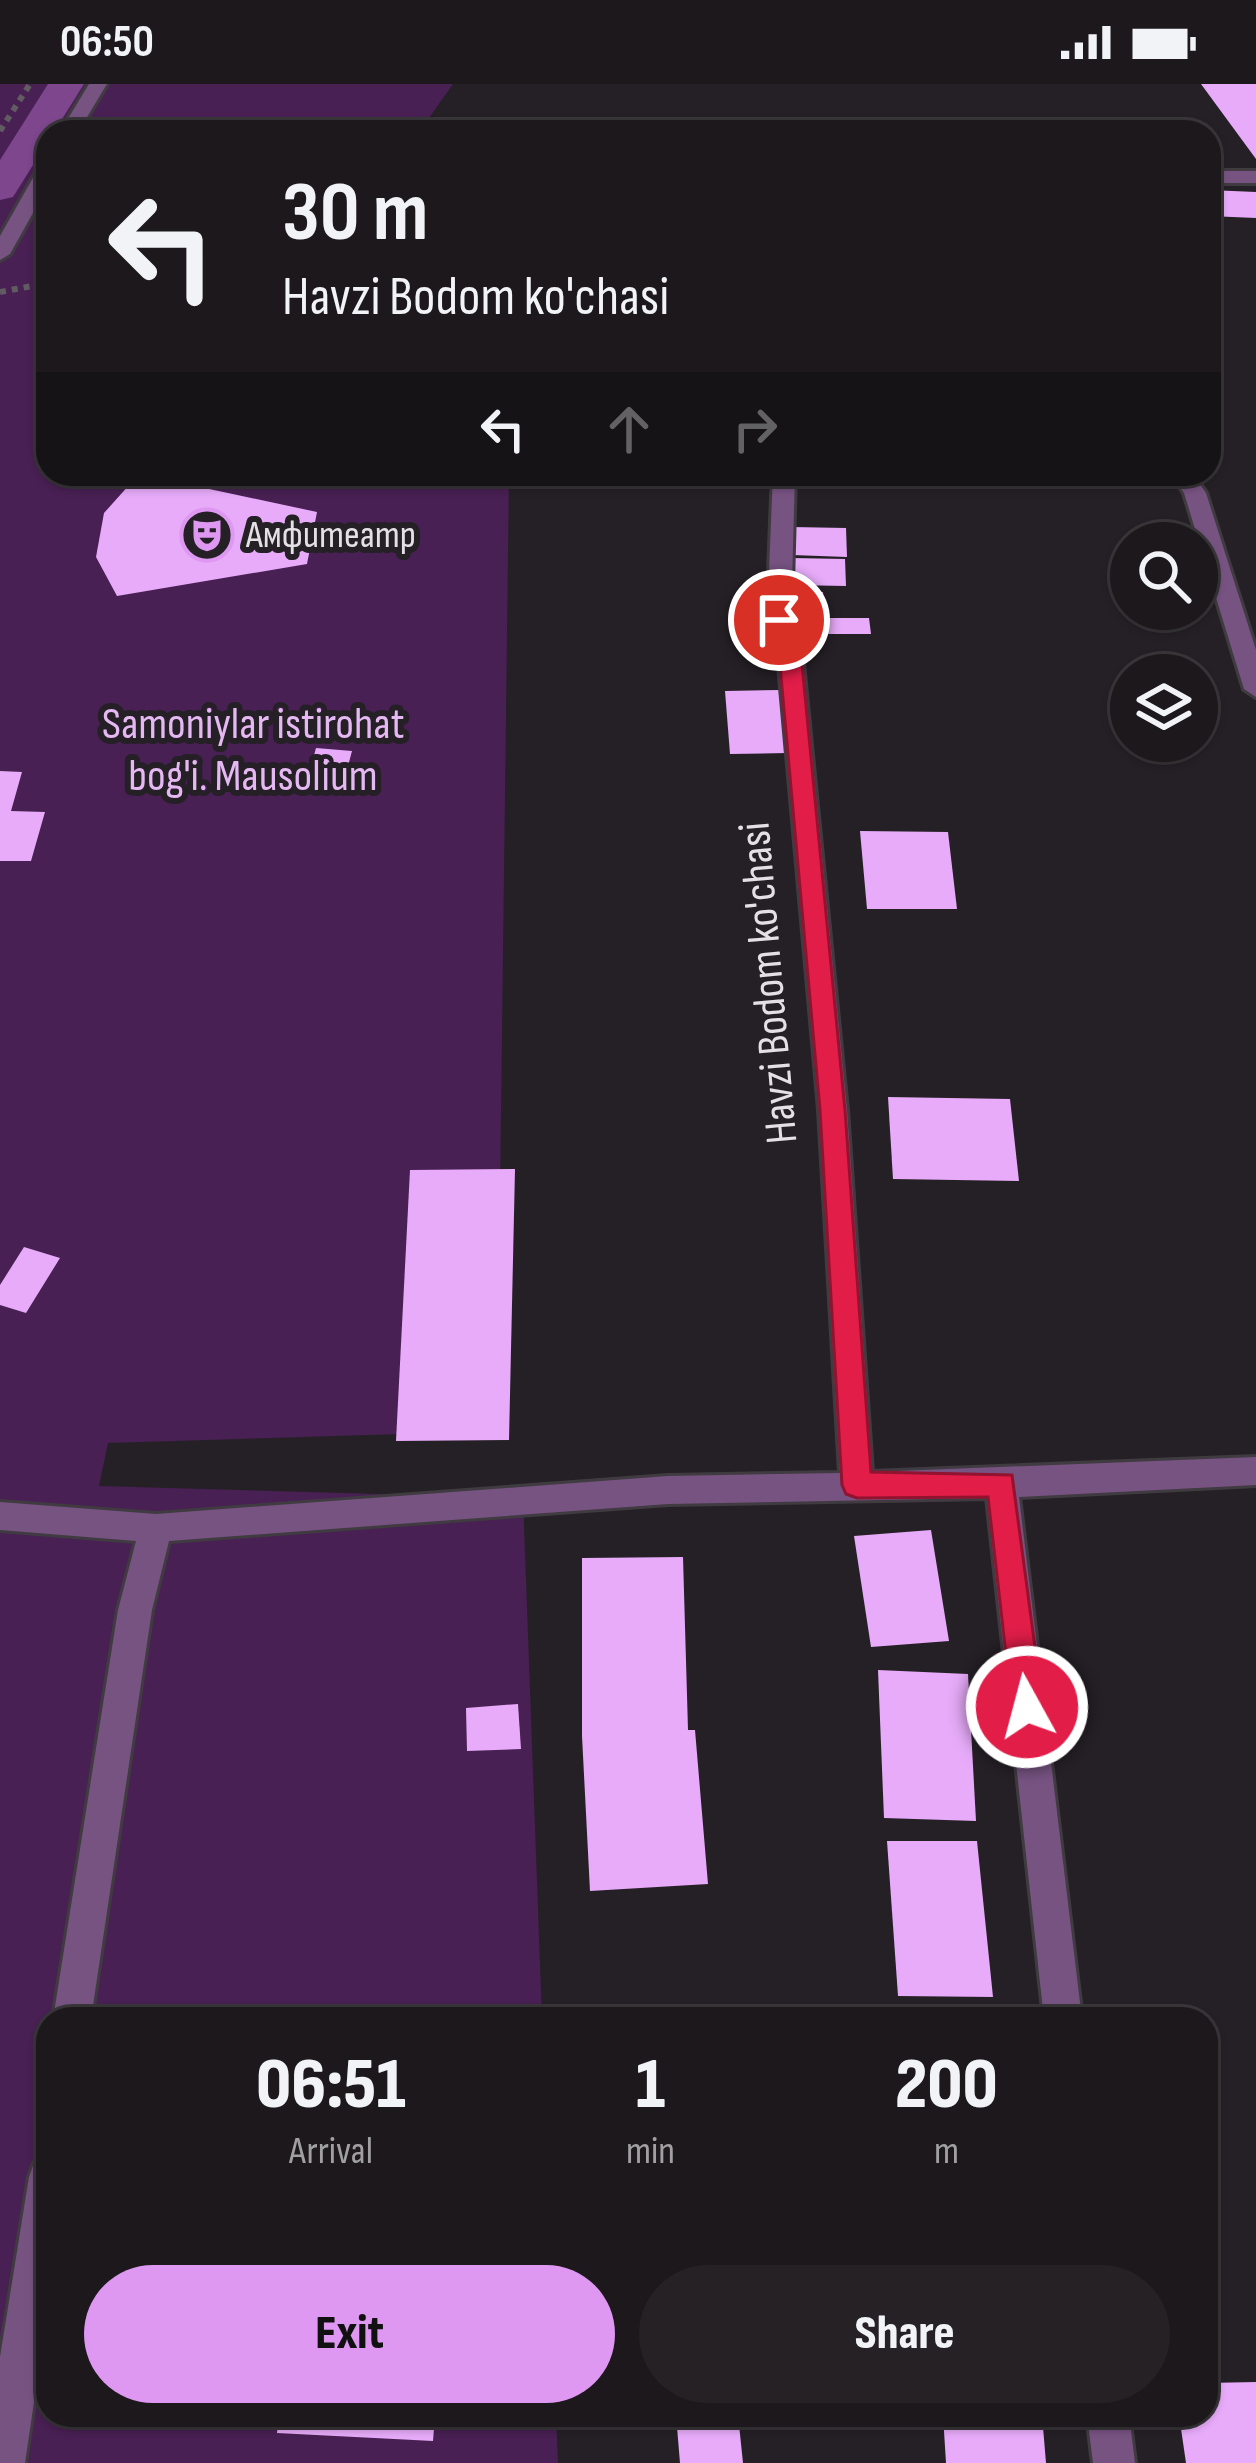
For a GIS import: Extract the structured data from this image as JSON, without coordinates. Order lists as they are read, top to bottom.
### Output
{
  "streets": {
    "street": ["Havzi Bodom ko'chasi"]
  },
  "parks": ["Samoniylar istirohat bog'i. Mausolium"],
  "places": {
    "theatre": ["Амфитеатр"]
  },
  "page": {
    "status": "06:50",
    "turn": ["30 m", "Havzi Bodom ko'chasi"],
    "eta": [
      "06:51",
      "Arrival",
      "1",
      "min",
      "200",
      "m"
    ],
    "buttons": ["Exit", "Share"]
  }
}
